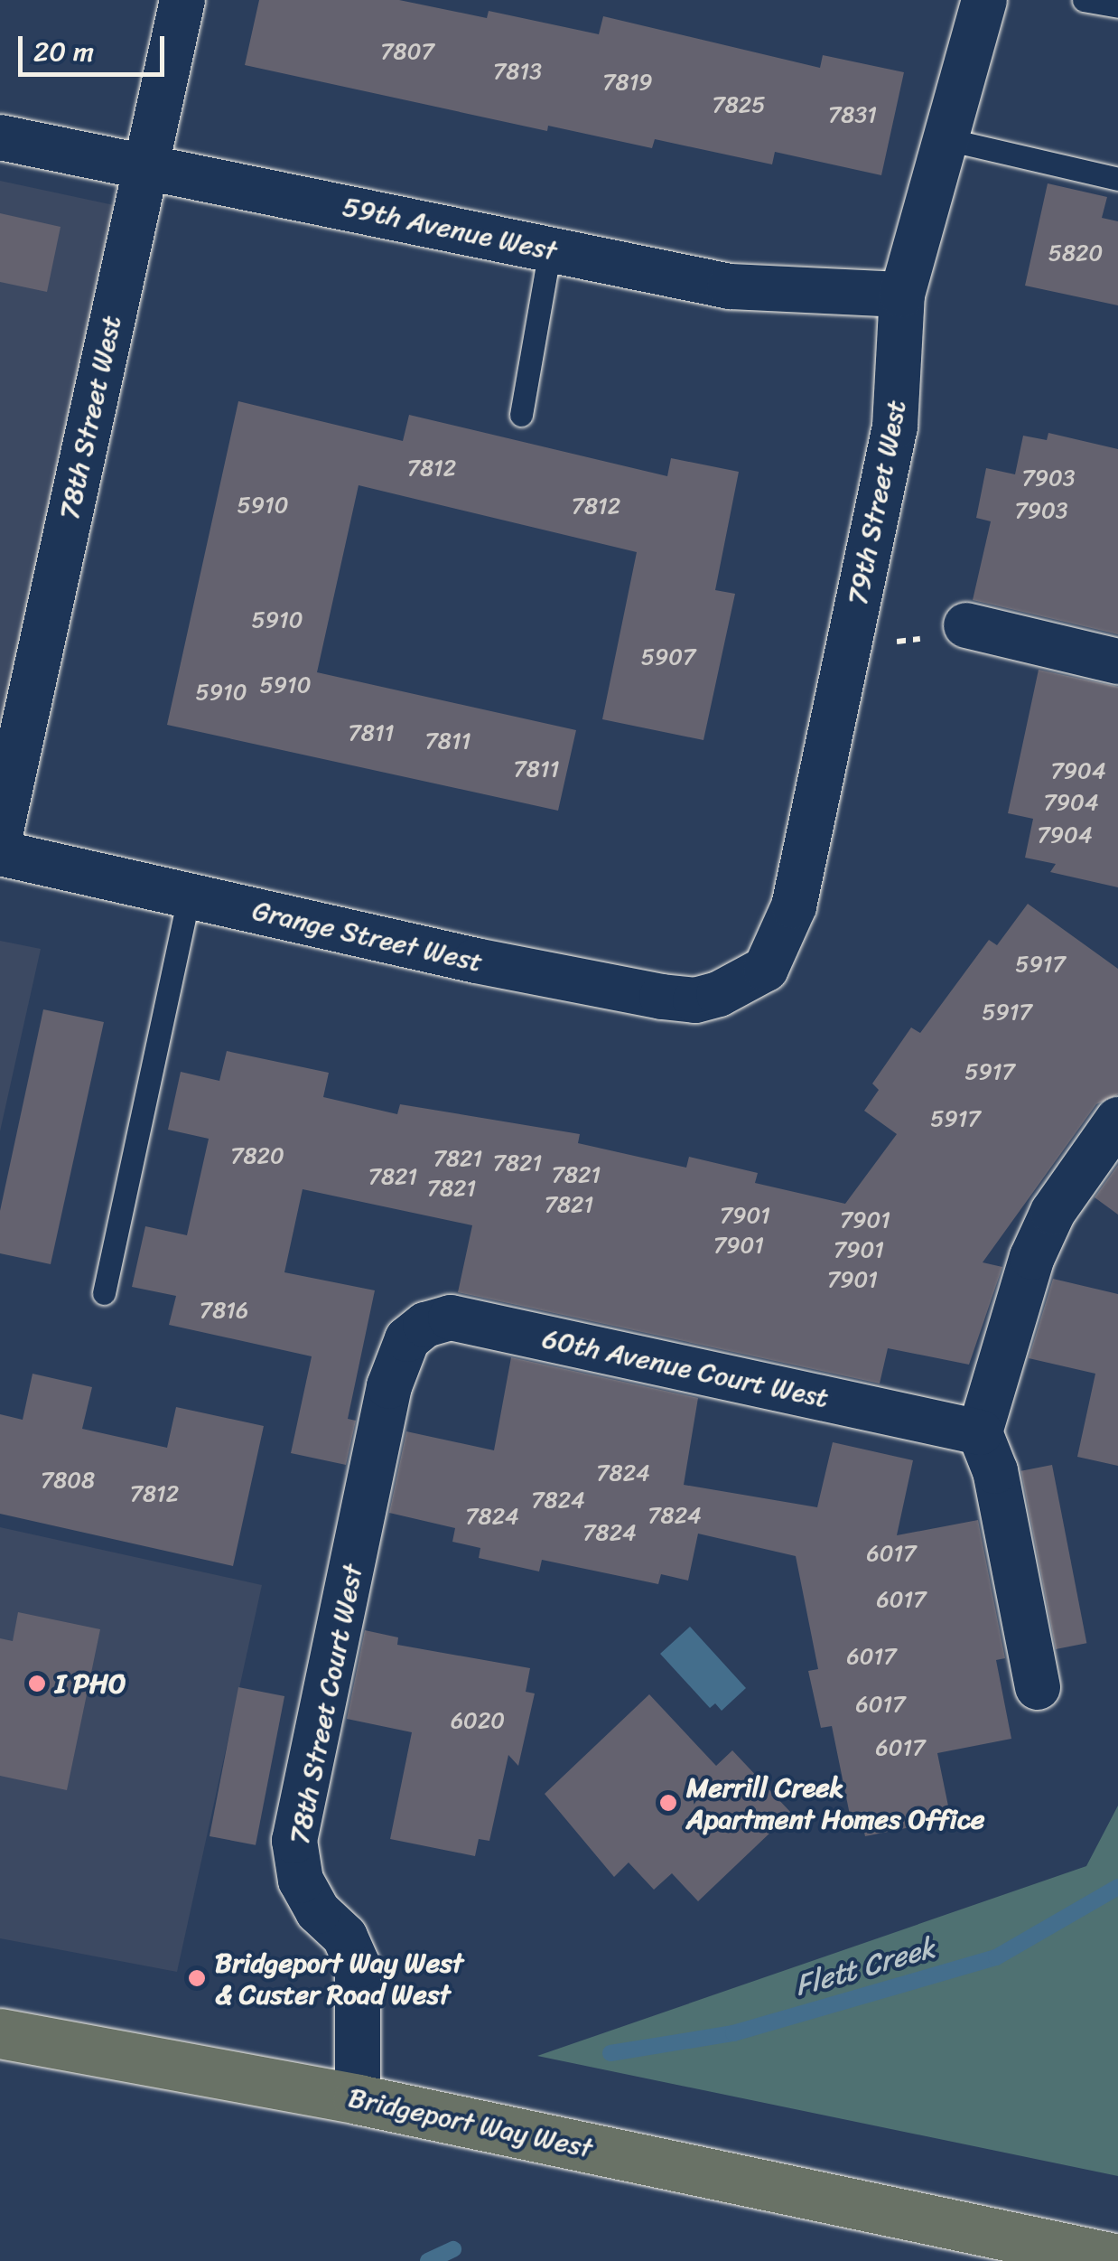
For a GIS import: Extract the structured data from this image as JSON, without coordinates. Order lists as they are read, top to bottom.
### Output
{
  "streets": {
    "main road": ["Bridgeport Way West"],
    "street": [
      "59th Avenue West",
      "78th Street West",
      "79th Street West",
      "Grange Street West",
      "60th Avenue Court West",
      "78th Street Court West"
    ]
  },
  "crossings": [
    ["59th Avenue West", "78th Street West"],
    ["59th Avenue West", "79th Street West"],
    ["79th Street West", "Grange Street West"],
    ["60th Avenue Court West", "78th Street Court West"],
    ["78th Street Court West", "Bridgeport Way West"]
  ],
  "water": ["Flett Creek"],
  "places": ["I PHO", "Merrill Creek Apartment Homes Office", "Bridgeport Way West & Custer Road West"],
  "house_numbers": [
    "7807",
    "7813",
    "7819",
    "7825",
    "7831",
    "5820",
    "7812",
    "7903",
    "5910",
    "7812",
    "7903",
    "5910",
    "5907",
    "5910",
    "5910",
    "7811",
    "7811",
    "7811",
    "7904",
    "7904",
    "7904",
    "5917",
    "5917",
    "5917",
    "5917",
    "7820",
    "7821",
    "7821",
    "7821",
    "7821",
    "7821",
    "7821",
    "7901",
    "7901",
    "7901",
    "7901",
    "7901",
    "7816",
    "7824",
    "7808",
    "7812",
    "7824",
    "7824",
    "7824",
    "7824",
    "6017",
    "6017",
    "6017",
    "6017",
    "6020",
    "6017"
  ],
  "scale_bar": "20 m"
}
